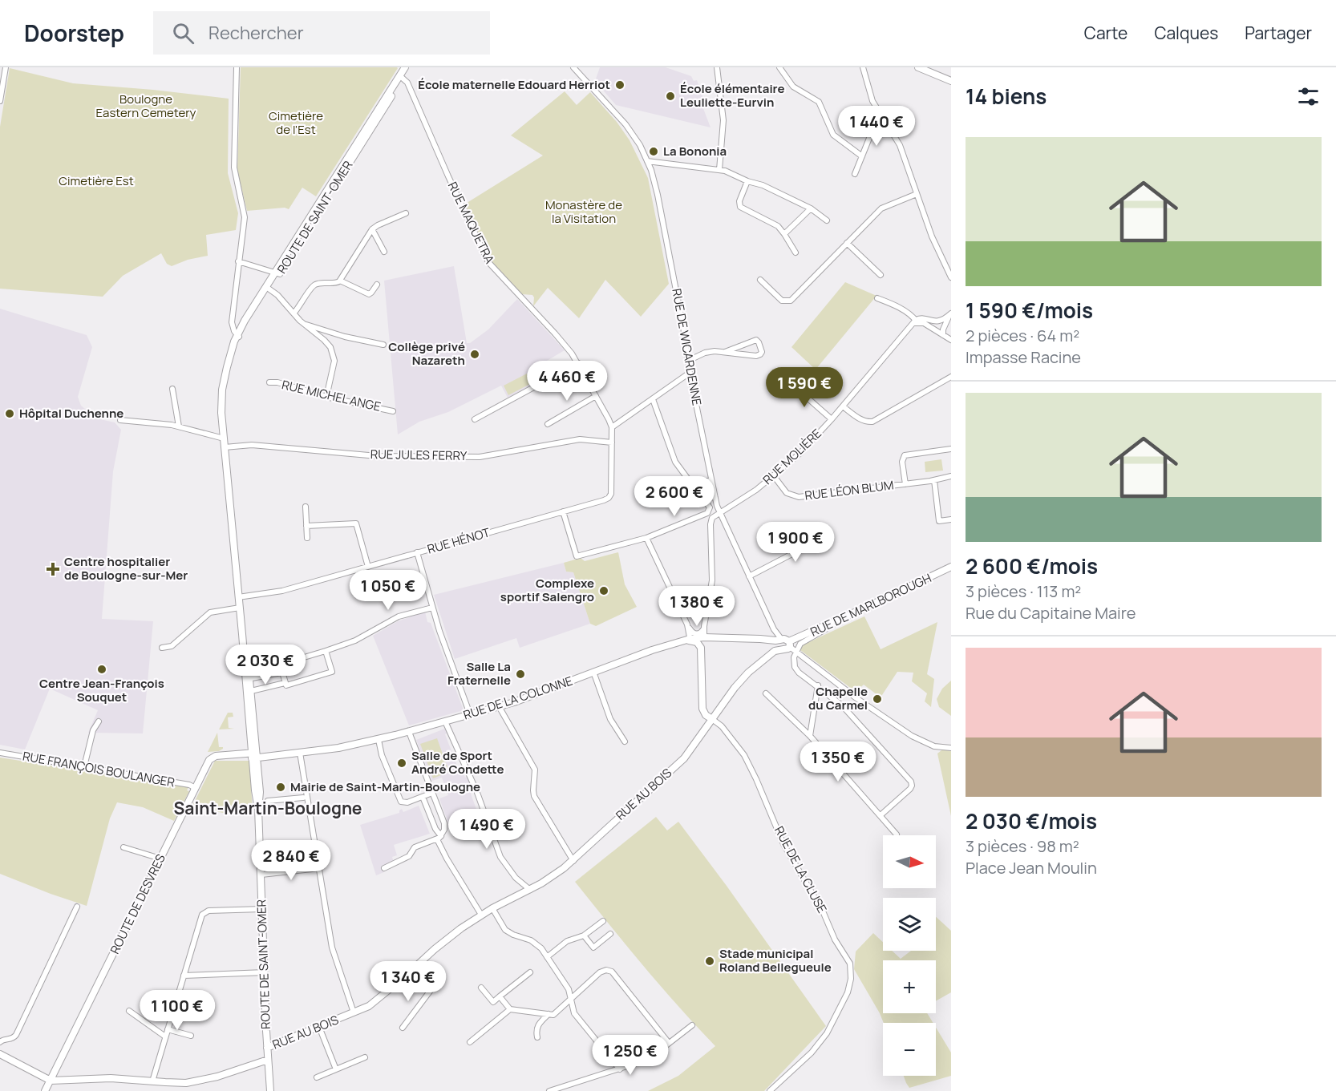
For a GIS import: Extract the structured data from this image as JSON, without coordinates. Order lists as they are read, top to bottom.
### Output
{
  "streets": {
    "main road": [
      "ROUTE DE SAINT-OMER",
      "RUE DE MARLBOROUGH",
      "RUE DE LA COLONNE",
      "RUE AU BOIS",
      "ROUTE DE DESVRES"
    ],
    "street": [
      "RUE MAQUETRA",
      "RUE DE WICARDENNE",
      "RUE MICHEL ANGE",
      "RUE JULES FERRY",
      "RUE MOLIÈRE",
      "RUE LÉON BLUM",
      "RUE HÉNOT",
      "RUE FRANÇOIS BOULANGER",
      "RUE DE LA CLUSE"
    ]
  },
  "crossings": [
    ["ROUTE DE SAINT-OMER", "RUE MAQUETRA"],
    ["ROUTE DE SAINT-OMER", "RUE JULES FERRY"],
    ["ROUTE DE SAINT-OMER", "RUE HÉNOT"],
    ["ROUTE DE SAINT-OMER", "RUE DE LA COLONNE"],
    ["ROUTE DE SAINT-OMER", "RUE AU BOIS"],
    ["ROUTE DE SAINT-OMER", "ROUTE DE DESVRES"],
    ["RUE MAQUETRA", "RUE HÉNOT"],
    ["RUE DE WICARDENNE", "RUE MOLIÈRE"],
    ["RUE DE WICARDENNE", "RUE DE LA COLONNE"],
    ["RUE JULES FERRY", "RUE HÉNOT"],
    ["RUE MOLIÈRE", "RUE LÉON BLUM"],
    ["RUE DE MARLBOROUGH", "RUE DE LA COLONNE"],
    ["RUE DE MARLBOROUGH", "RUE AU BOIS"],
    ["RUE DE LA COLONNE", "RUE AU BOIS"],
    ["RUE DE LA COLONNE", "ROUTE DE DESVRES"],
    ["RUE FRANÇOIS BOULANGER", "ROUTE DE DESVRES"],
    ["RUE AU BOIS", "RUE DE LA CLUSE"]
  ],
  "districts": ["Saint-Martin-Boulogne"],
  "parks": [
    "Boulogne Eastern Cemetery",
    "Cimetière de l'Est",
    "Cimetière Est",
    "Monastère de la Visitation"
  ],
  "places": {
    "other": [
      "École maternelle Edouard Herriot",
      "École élémentaire Leuliette-Eurvin",
      "La Bononia",
      "Collège privé Nazareth",
      "Hôpital Duchenne",
      "Complexe sportif Salengro",
      "Centre Jean-François Souquet",
      "Salle La Fraternelle",
      "Chapelle du Carmel",
      "Salle de Sport André Condette",
      "Mairie de Saint-Martin-Boulogne",
      "Stade municipal Roland Bellegueule"
    ],
    "health": ["Centre hospitalier de Boulogne-sur-Mer"]
  },
  "north": "right",
  "page": {
    "header": "Doorstep",
    "search": "Rechercher",
    "nav": ["Carte", "Calques", "Partager"],
    "heading": "14 biens",
    "price": [
      "1 440 €",
      "4 460 €",
      "1 590 €",
      "2 600 €",
      "1 900 €",
      "1 050 €",
      "1 380 €",
      "2 030 €",
      "1 350 €",
      "1 490 €",
      "2 840 €",
      "1 340 €",
      "1 100 €",
      "1 250 €"
    ],
    "list": [
      {
        "name": "1 590 €/mois",
        "note": "2 pièces · 64 m² · Impasse Racine"
      },
      {
        "name": "2 600 €/mois",
        "note": "3 pièces · 113 m² · Rue du Capitaine Maire"
      },
      {
        "name": "2 030 €/mois",
        "note": "3 pièces · 98 m² · Place Jean Moulin"
      }
    ],
    "map_buttons": ["+", "−"]
  }
}
